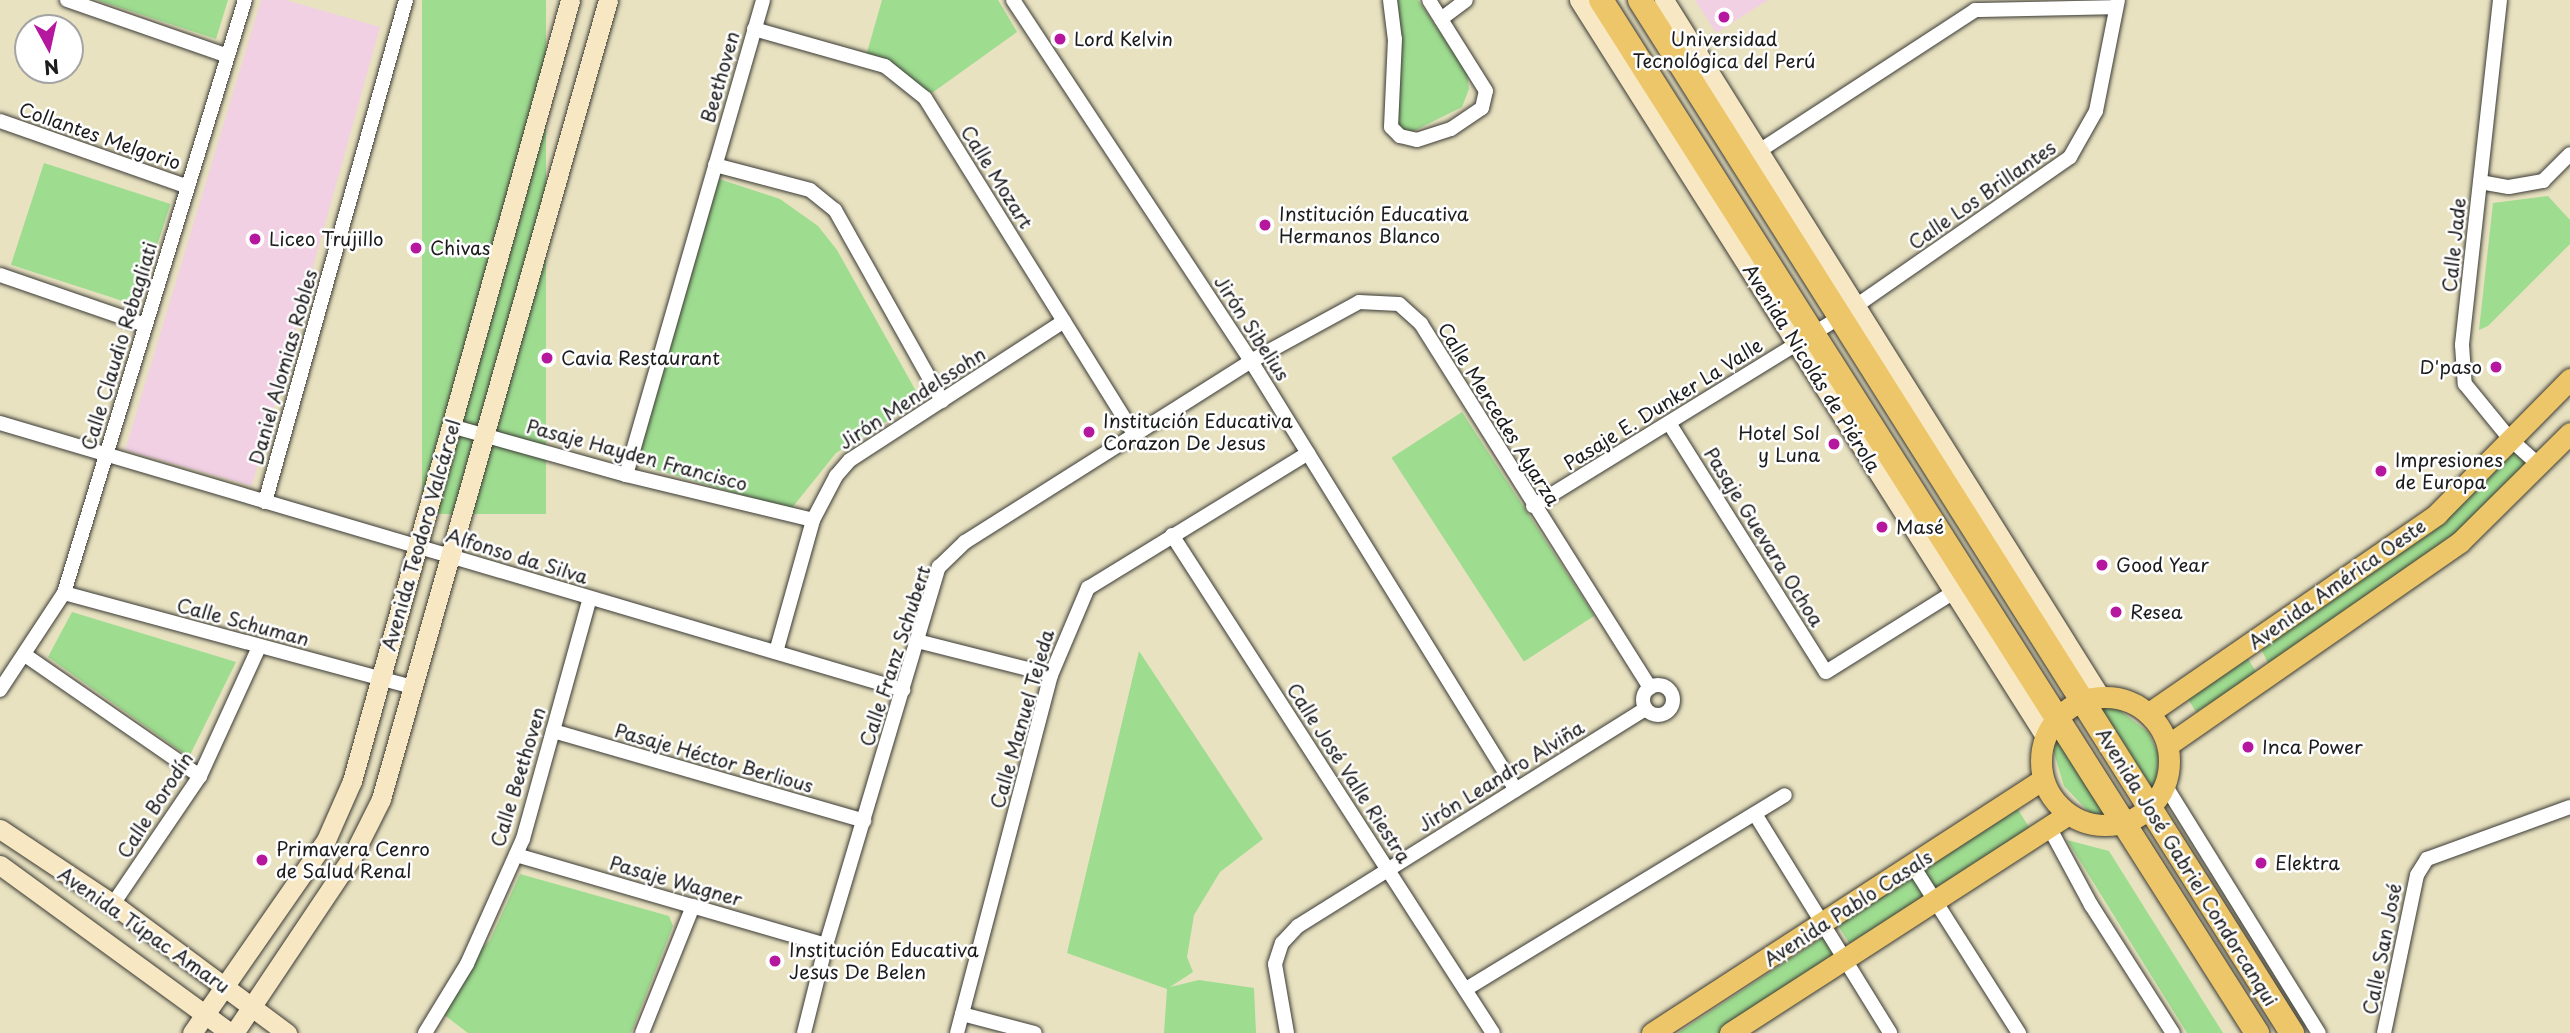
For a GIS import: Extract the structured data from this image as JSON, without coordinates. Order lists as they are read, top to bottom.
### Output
{
  "streets": {
    "highway": ["Avenida Nicolás de Piérola", "Avenida José Gabriel Condorcanqui"],
    "main road": ["Avenida América Oeste", "Avenida Pablo Casals"],
    "street": [
      "Beethoven",
      "Collantes Melgorio",
      "Calle Mozart",
      "Calle Los Brillantes",
      "Calle Jade",
      "Jirón Sibelius",
      "Calle Claudio Rebagliati",
      "Daniel Alomias Robles",
      "Jirón Mendelssohn",
      "Pasaje E. Dunker La Valle",
      "Calle Mercedes Ayarza",
      "Pasaje Hayden Francisco",
      "Avenida Teodoro Valcárcel",
      "Pasaje Guevara Ochoa",
      "Alfonso da Silva",
      "Calle Schuman",
      "Calle Franz Schubert",
      "Calle Manuel Tejeda",
      "Pasaje Héctor Berlious",
      "Calle José Valle Riestra",
      "Jirón Leandro Alviña",
      "Calle Beethoven",
      "Calle Borodín",
      "Pasaje Wagner",
      "Avenida Túpac Amaru",
      "Calle San José"
    ]
  },
  "crossings": [
    ["Beethoven", "Calle Mozart"],
    ["Collantes Melgorio", "Calle Claudio Rebagliati"],
    ["Calle Mozart", "Jirón Mendelssohn"],
    ["Calle Mozart", "Calle Franz Schubert"],
    ["Calle Los Brillantes", "Avenida Nicolás de Piérola"],
    ["Calle Los Brillantes", "Pasaje E. Dunker La Valle"],
    ["Calle Jade", "Avenida América Oeste"],
    ["Jirón Sibelius", "Calle Mercedes Ayarza"],
    ["Jirón Sibelius", "Calle Franz Schubert"],
    ["Jirón Sibelius", "Calle Manuel Tejeda"],
    ["Jirón Sibelius", "Jirón Leandro Alviña"],
    ["Calle Claudio Rebagliati", "Alfonso da Silva"],
    ["Calle Claudio Rebagliati", "Calle Schuman"],
    ["Daniel Alomias Robles", "Alfonso da Silva"],
    ["Avenida Nicolás de Piérola", "Pasaje E. Dunker La Valle"],
    ["Avenida Nicolás de Piérola", "Pasaje Guevara Ochoa"],
    ["Avenida Nicolás de Piérola", "Avenida José Gabriel Condorcanqui"],
    ["Jirón Mendelssohn", "Pasaje Hayden Francisco"],
    ["Jirón Mendelssohn", "Alfonso da Silva"],
    ["Pasaje E. Dunker La Valle", "Calle Mercedes Ayarza"],
    ["Pasaje E. Dunker La Valle", "Pasaje Guevara Ochoa"],
    ["Calle Mercedes Ayarza", "Calle Franz Schubert"],
    ["Calle Mercedes Ayarza", "Jirón Leandro Alviña"],
    ["Pasaje Hayden Francisco", "Avenida Teodoro Valcárcel"],
    ["Avenida Teodoro Valcárcel", "Alfonso da Silva"],
    ["Avenida Teodoro Valcárcel", "Calle Schuman"],
    ["Avenida Teodoro Valcárcel", "Avenida Túpac Amaru"],
    ["Alfonso da Silva", "Calle Franz Schubert"],
    ["Alfonso da Silva", "Calle Beethoven"],
    ["Calle Schuman", "Calle Borodín"],
    ["Calle Franz Schubert", "Pasaje Héctor Berlious"],
    ["Calle Franz Schubert", "Pasaje Wagner"],
    ["Calle Manuel Tejeda", "Calle José Valle Riestra"],
    ["Pasaje Héctor Berlious", "Calle Beethoven"],
    ["Calle José Valle Riestra", "Jirón Leandro Alviña"],
    ["Calle Beethoven", "Pasaje Wagner"],
    ["Calle Borodín", "Avenida Túpac Amaru"]
  ],
  "places": [
    "Universidad Tecnológica del Perú",
    "Lord Kelvin",
    "Institución Educativa Hermanos Blanco",
    "Liceo Trujillo",
    "Chivas",
    "Cavia Restaurant",
    "D'paso",
    "Institución Educativa Corazon De Jesus",
    "Hotel Sol y Luna",
    "Impresiones de Europa",
    "Masé",
    "Good Year",
    "Resea",
    "Inca Power",
    "Primavera Cenro de Salud Renal",
    "Elektra",
    "Institución Educativa Jesus De Belen"
  ],
  "north": "bottom"
}
